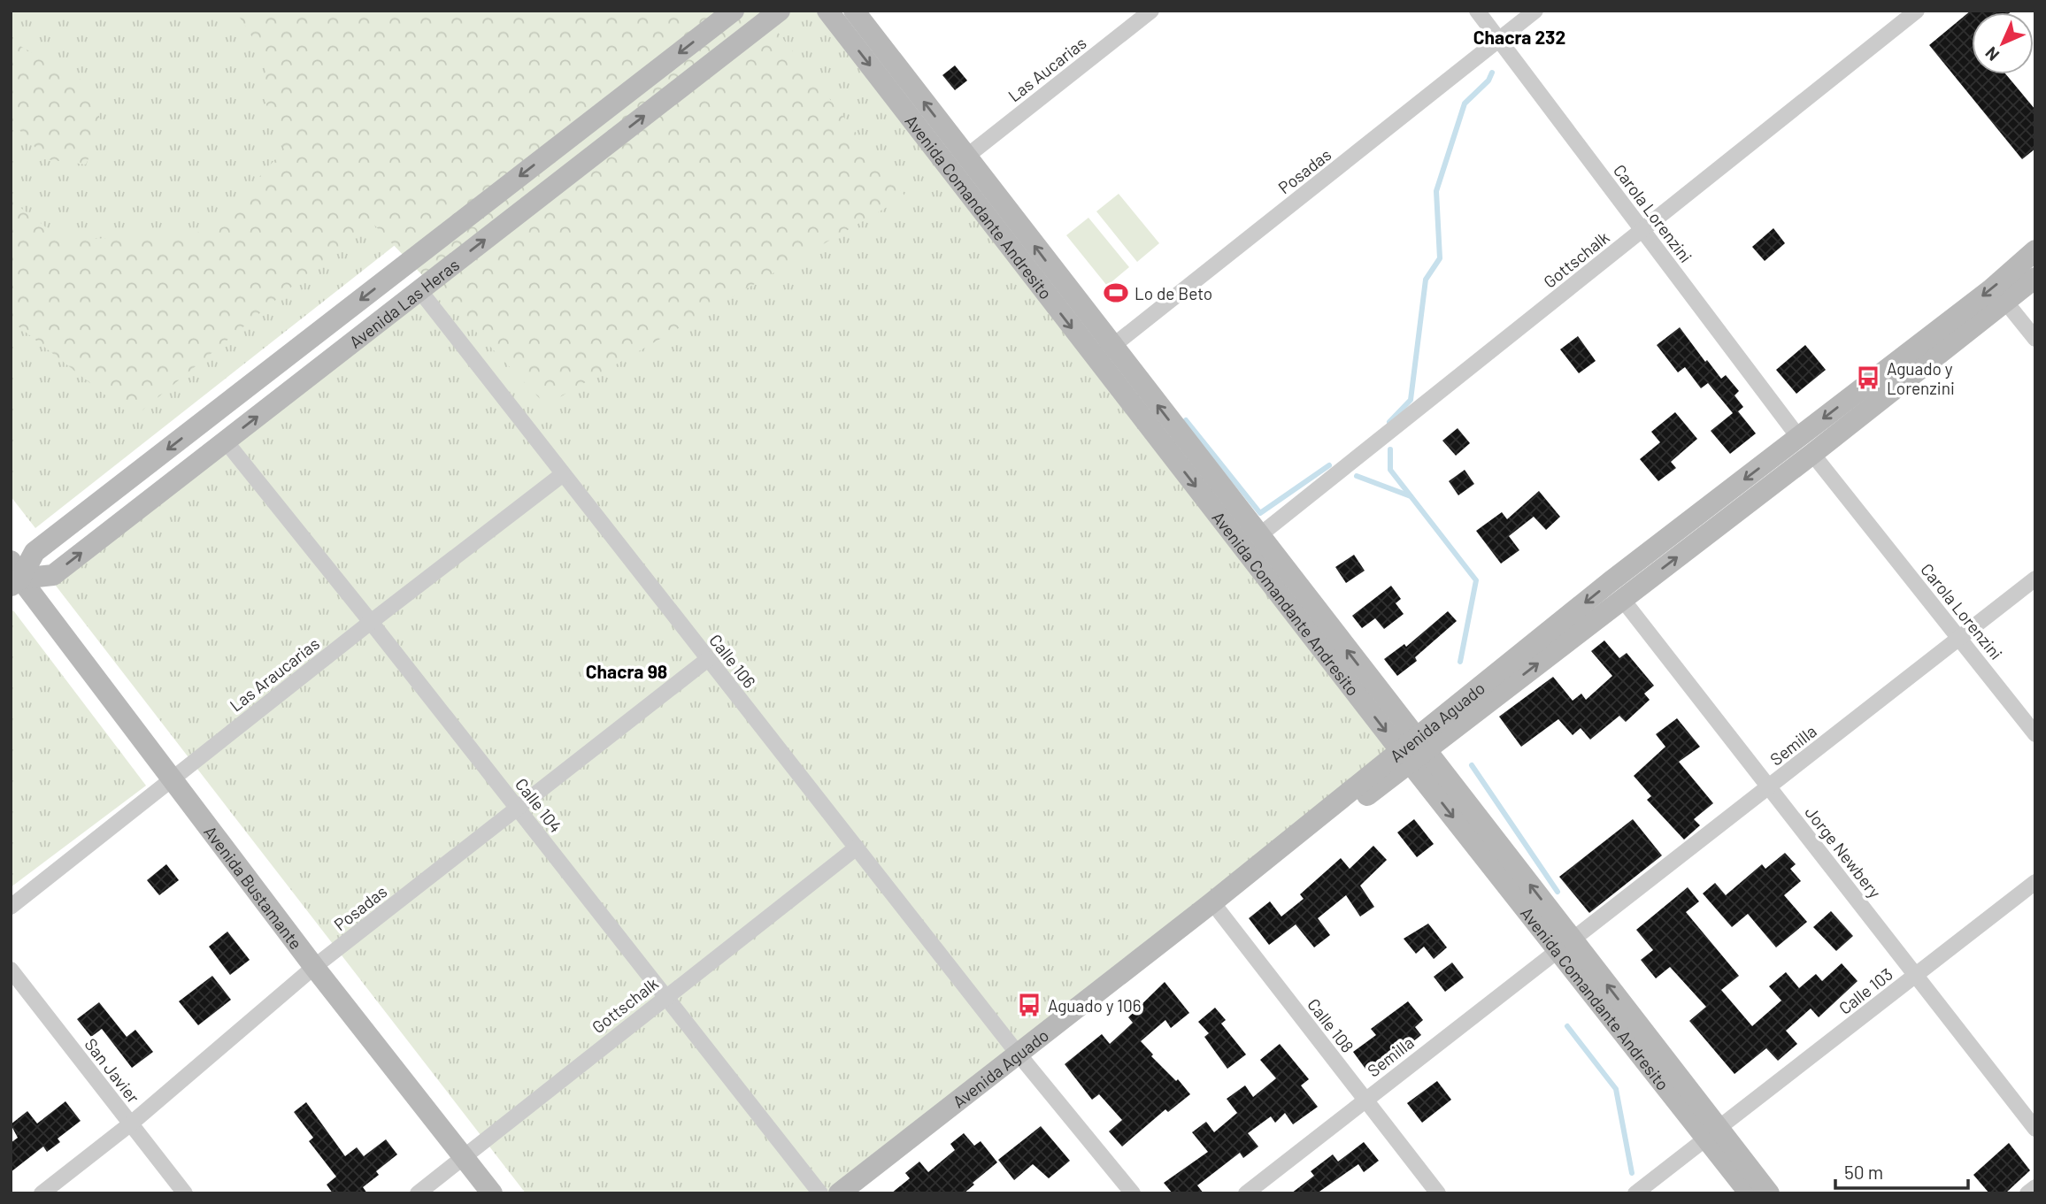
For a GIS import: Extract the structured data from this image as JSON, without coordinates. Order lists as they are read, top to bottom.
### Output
{
  "streets": {
    "main road": [
      "Avenida Comandante Andresito",
      "Avenida Las Heras",
      "Avenida Aguado",
      "Avenida Bustamante"
    ],
    "street": [
      "Las Aucarias",
      "Posadas",
      "Carola Lorenzini",
      "Gottschalk",
      "Calle 106",
      "Las Araucarias",
      "Semilla",
      "Calle 104",
      "Jorge Newbery",
      "Calle 103",
      "Calle 108",
      "San Javier"
    ]
  },
  "crossings": [
    ["Las Aucarias", "Avenida Comandante Andresito"],
    ["Posadas", "Avenida Comandante Andresito"],
    ["Posadas", "Carola Lorenzini"],
    ["Posadas", "Calle 106"],
    ["Posadas", "Calle 104"],
    ["Posadas", "Avenida Bustamante"],
    ["Posadas", "San Javier"],
    ["Avenida Comandante Andresito", "Gottschalk"],
    ["Avenida Comandante Andresito", "Avenida Aguado"],
    ["Avenida Comandante Andresito", "Semilla"],
    ["Avenida Comandante Andresito", "Calle 103"],
    ["Carola Lorenzini", "Gottschalk"],
    ["Carola Lorenzini", "Avenida Aguado"],
    ["Carola Lorenzini", "Semilla"],
    ["Gottschalk", "Calle 106"],
    ["Gottschalk", "Calle 104"],
    ["Gottschalk", "Avenida Bustamante"],
    ["Avenida Las Heras", "Calle 106"],
    ["Avenida Las Heras", "Calle 104"],
    ["Avenida Las Heras", "Avenida Bustamante"],
    ["Calle 106", "Las Araucarias"],
    ["Calle 106", "Avenida Aguado"],
    ["Las Araucarias", "Calle 104"],
    ["Las Araucarias", "Avenida Bustamante"],
    ["Avenida Aguado", "Jorge Newbery"],
    ["Avenida Aguado", "Calle 108"],
    ["Semilla", "Jorge Newbery"],
    ["Semilla", "Calle 108"],
    ["Jorge Newbery", "Calle 103"]
  ],
  "districts": ["Chacra 232", "Chacra 98"],
  "places": {
    "sports": ["Lo de Beto"],
    "bus stop": ["Aguado y Lorenzini", "Aguado y 106"]
  },
  "scale_bar": "50 m",
  "north": "bottom left"
}
